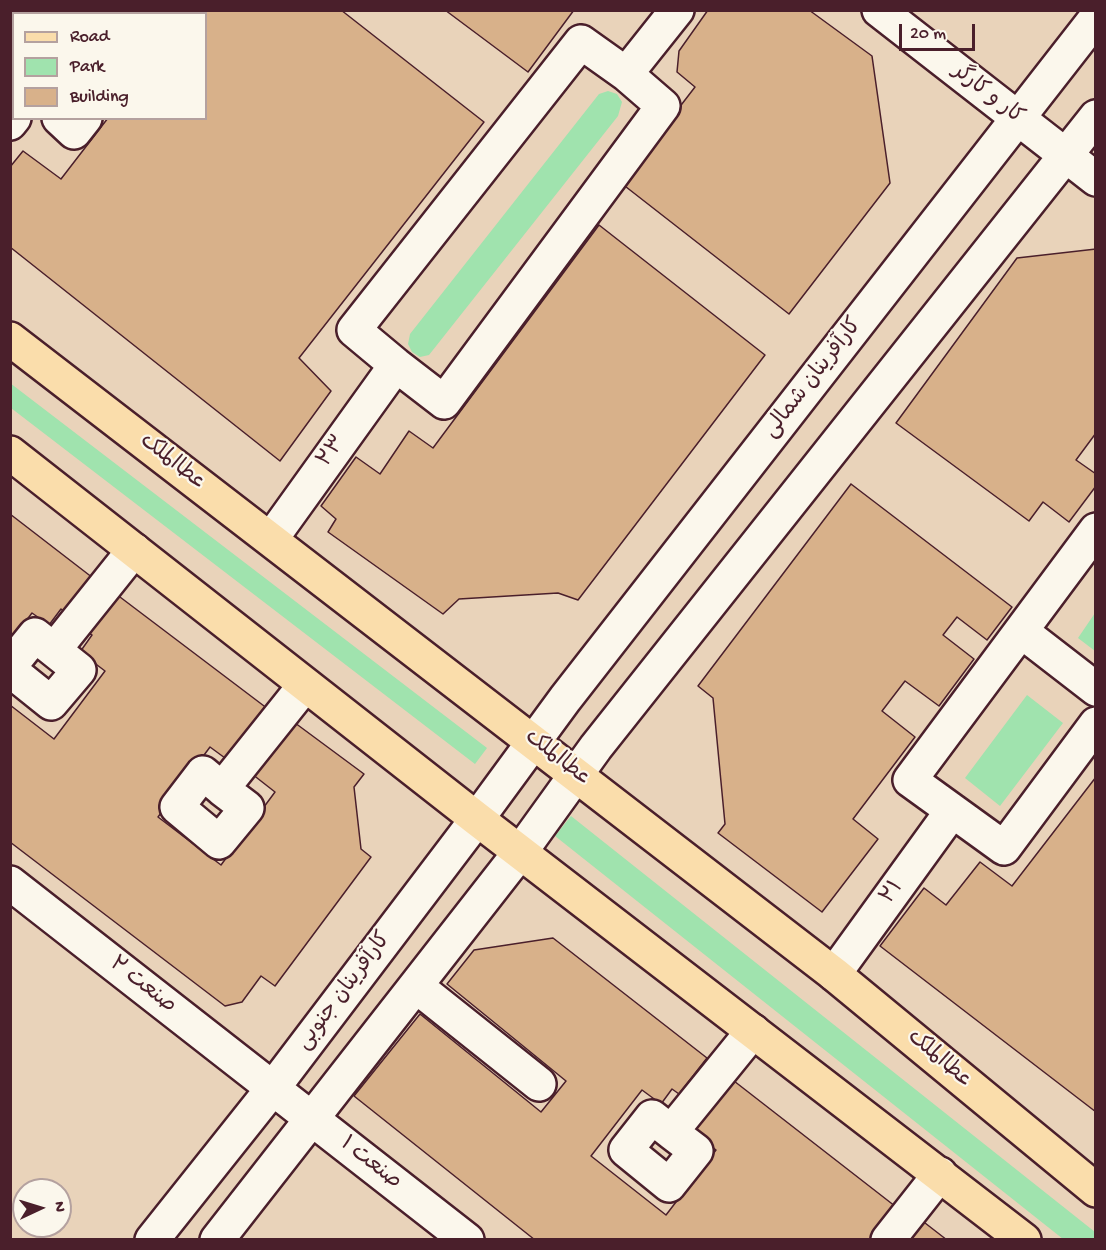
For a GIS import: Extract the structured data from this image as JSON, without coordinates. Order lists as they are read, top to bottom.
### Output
{
  "streets": {
    "main road": ["عطاالملک"],
    "street": [
      "کار و کارگر",
      "کارآفرینان شمالی",
      "۲۳",
      "۲۱",
      "صنعت ۲",
      "کارآفرینان جنوبی",
      "صنعت ۱"
    ]
  },
  "crossings": [
    ["کار و کارگر", "کارآفرینان شمالی"],
    ["کارآفرینان شمالی", "عطاالملک"],
    ["کارآفرینان شمالی", "کارآفرینان جنوبی"],
    ["۲۳", "عطاالملک"],
    ["عطاالملک", "۲۱"],
    ["عطاالملک", "کارآفرینان جنوبی"],
    ["صنعت ۲", "کارآفرینان جنوبی"],
    ["صنعت ۲", "صنعت ۱"],
    ["کارآفرینان جنوبی", "صنعت ۱"]
  ],
  "legend": ["Road", "Park", "Building"],
  "scale_bar": "20 m",
  "north": "right"
}
